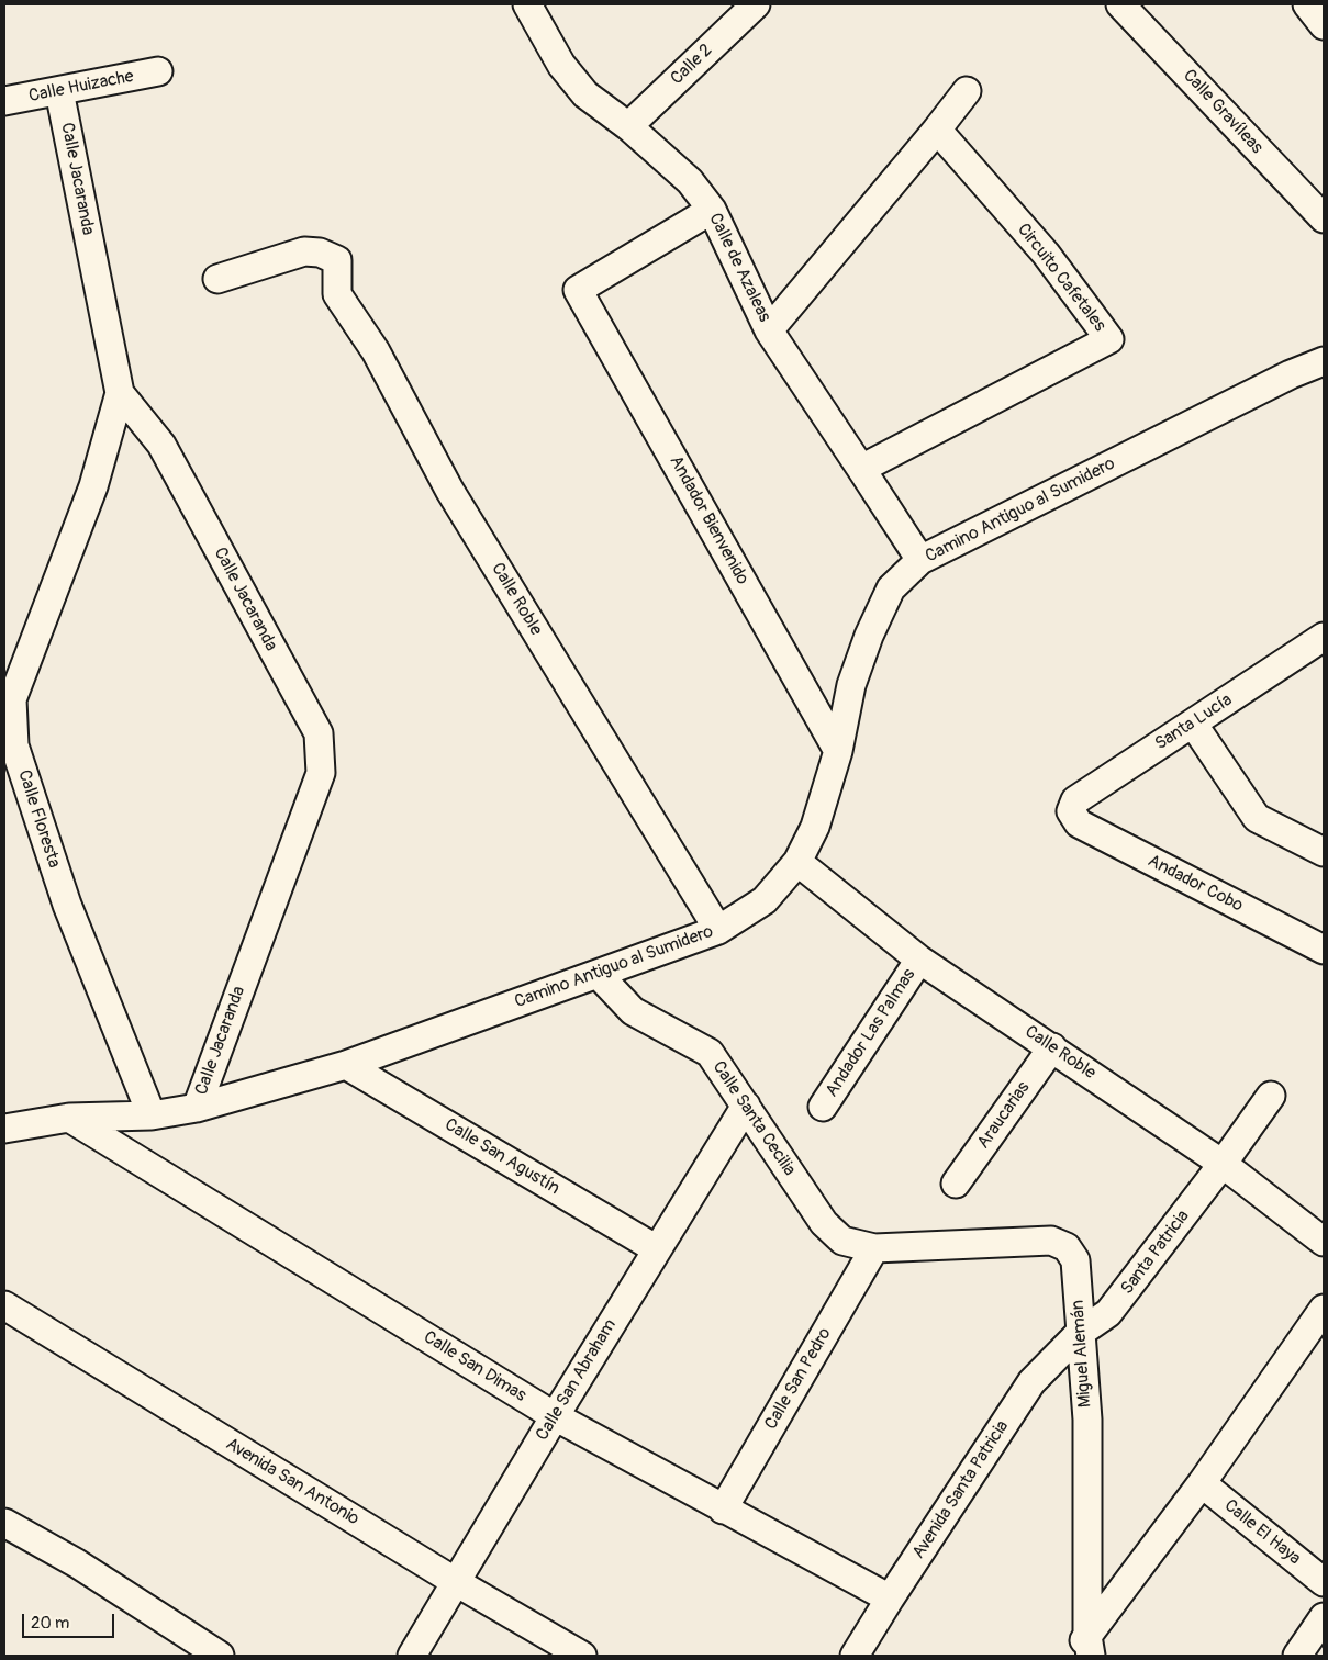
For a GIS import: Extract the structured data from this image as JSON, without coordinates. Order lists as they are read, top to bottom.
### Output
{
  "streets": {
    "street": [
      "Calle 2",
      "Calle Huizache",
      "Calle Gravíleas",
      "Calle Jacaranda",
      "Calle de Azaleas",
      "Circuito Cafetales",
      "Camino Antiguo al Sumidero",
      "Andador Bienvenido",
      "Calle Roble",
      "Santa Lucía",
      "Calle Floresta",
      "Andador Cobo",
      "Andador Las Palmas",
      "Araucarias",
      "Calle Santa Cecilia",
      "Calle San Agustín",
      "Santa Patricia",
      "Miguel Alemán",
      "Calle San Dimas",
      "Calle San Pedro",
      "Calle San Abraham",
      "Avenida San Antonio",
      "Avenida Santa Patricia",
      "Calle El Haya"
    ]
  },
  "crossings": [
    ["Calle 2", "Calle de Azaleas"],
    ["Calle Huizache", "Calle Jacaranda"],
    ["Calle Jacaranda", "Camino Antiguo al Sumidero"],
    ["Calle Jacaranda", "Calle Floresta"],
    ["Calle de Azaleas", "Circuito Cafetales"],
    ["Calle de Azaleas", "Camino Antiguo al Sumidero"],
    ["Calle de Azaleas", "Andador Bienvenido"],
    ["Camino Antiguo al Sumidero", "Andador Bienvenido"],
    ["Camino Antiguo al Sumidero", "Calle Roble"],
    ["Camino Antiguo al Sumidero", "Calle Floresta"],
    ["Camino Antiguo al Sumidero", "Calle Santa Cecilia"],
    ["Camino Antiguo al Sumidero", "Calle San Agustín"],
    ["Camino Antiguo al Sumidero", "Calle San Dimas"],
    ["Calle Roble", "Andador Las Palmas"],
    ["Calle Roble", "Araucarias"],
    ["Calle Roble", "Santa Patricia"],
    ["Santa Lucía", "Andador Cobo"],
    ["Calle Santa Cecilia", "Miguel Alemán"],
    ["Calle Santa Cecilia", "Calle San Pedro"],
    ["Calle Santa Cecilia", "Calle San Abraham"],
    ["Calle San Agustín", "Calle San Abraham"],
    ["Santa Patricia", "Miguel Alemán"],
    ["Santa Patricia", "Avenida Santa Patricia"],
    ["Miguel Alemán", "Calle San Pedro"],
    ["Miguel Alemán", "Avenida Santa Patricia"],
    ["Calle San Dimas", "Calle San Pedro"],
    ["Calle San Dimas", "Calle San Abraham"],
    ["Calle San Dimas", "Avenida Santa Patricia"],
    ["Calle San Abraham", "Avenida San Antonio"]
  ],
  "scale_bar": "20 m"
}
